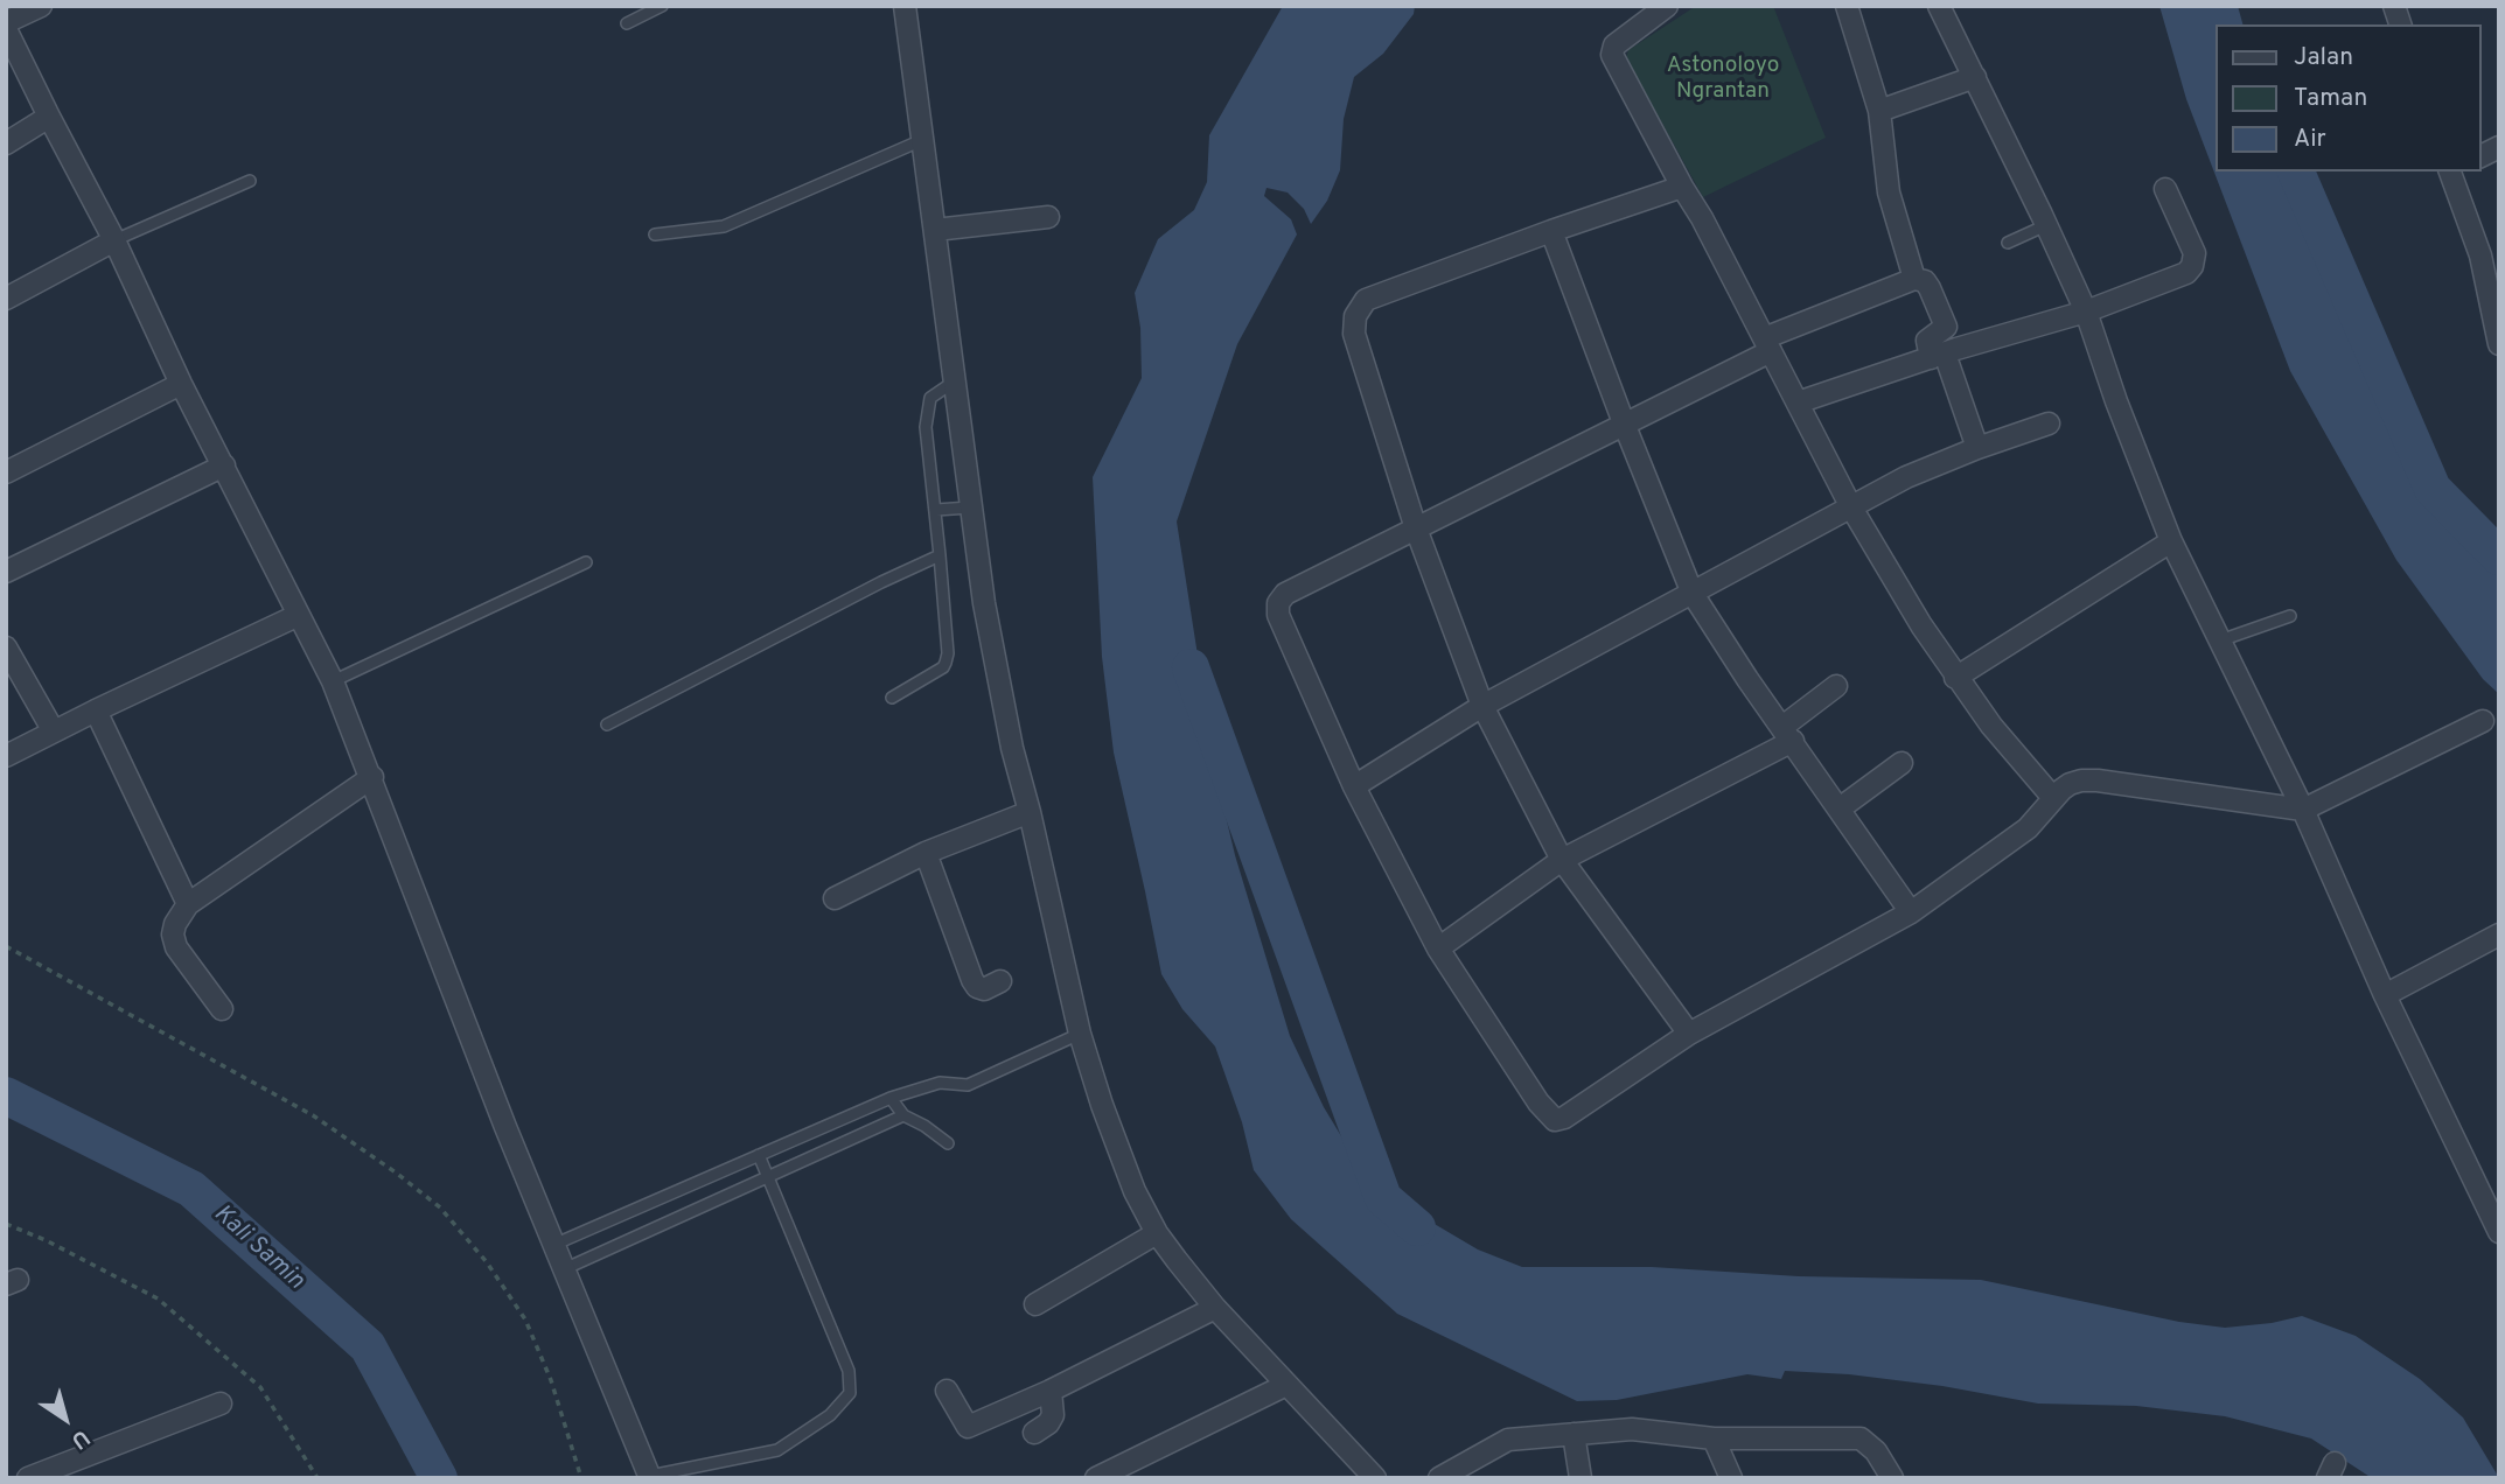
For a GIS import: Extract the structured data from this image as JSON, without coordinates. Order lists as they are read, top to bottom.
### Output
{
  "water": ["Kali Samin"],
  "parks": ["Astonoloyo Ngrantan"],
  "legend": ["Jalan", "Taman", "Air"],
  "north": "bottom right"
}
